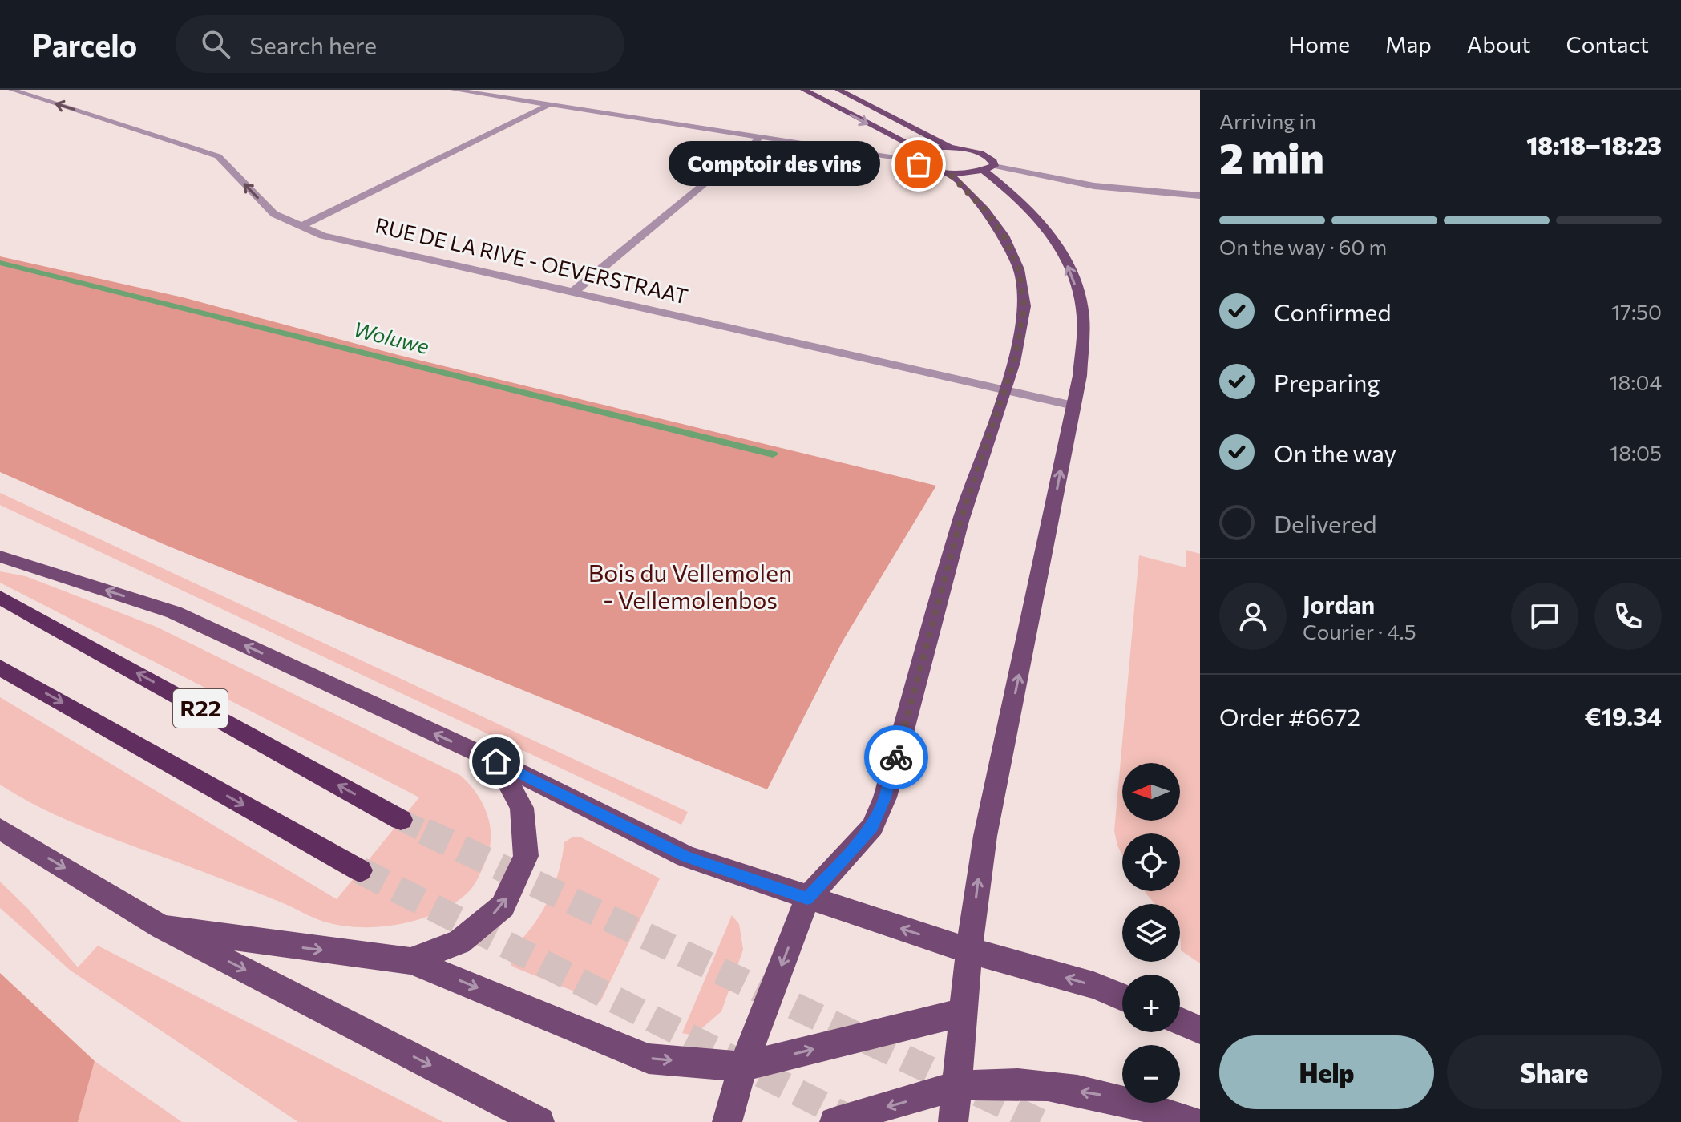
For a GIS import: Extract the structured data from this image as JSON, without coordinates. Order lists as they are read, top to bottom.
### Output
{
  "streets": {
    "highway": ["R22"],
    "street": ["RUE DE LA RIVE - OEVERSTRAAT"]
  },
  "water": ["Woluwe"],
  "parks": ["Bois du Vellemolen - Vellemolenbos"],
  "places": ["Comptoir des vins"],
  "north": "left",
  "page": {
    "header": "Parcelo",
    "search": "Search here",
    "nav": [
      "Home",
      "Map",
      "About",
      "Contact"
    ],
    "heading": ["2 min", "Arriving in", "18:18–18:23"],
    "panel": [
      "Jordan",
      "Courier · 4.5",
      "Order #6672",
      "€19.34"
    ],
    "bubble": "Comptoir des vins",
    "bar": "On the way · 60 m",
    "list": [
      ["Confirmed", "17:50"],
      ["Preparing", "18:04"],
      ["On the way", "18:05"],
      "Delivered"
    ],
    "map_buttons": ["+", "−"],
    "buttons": ["Help", "Share"]
  }
}
